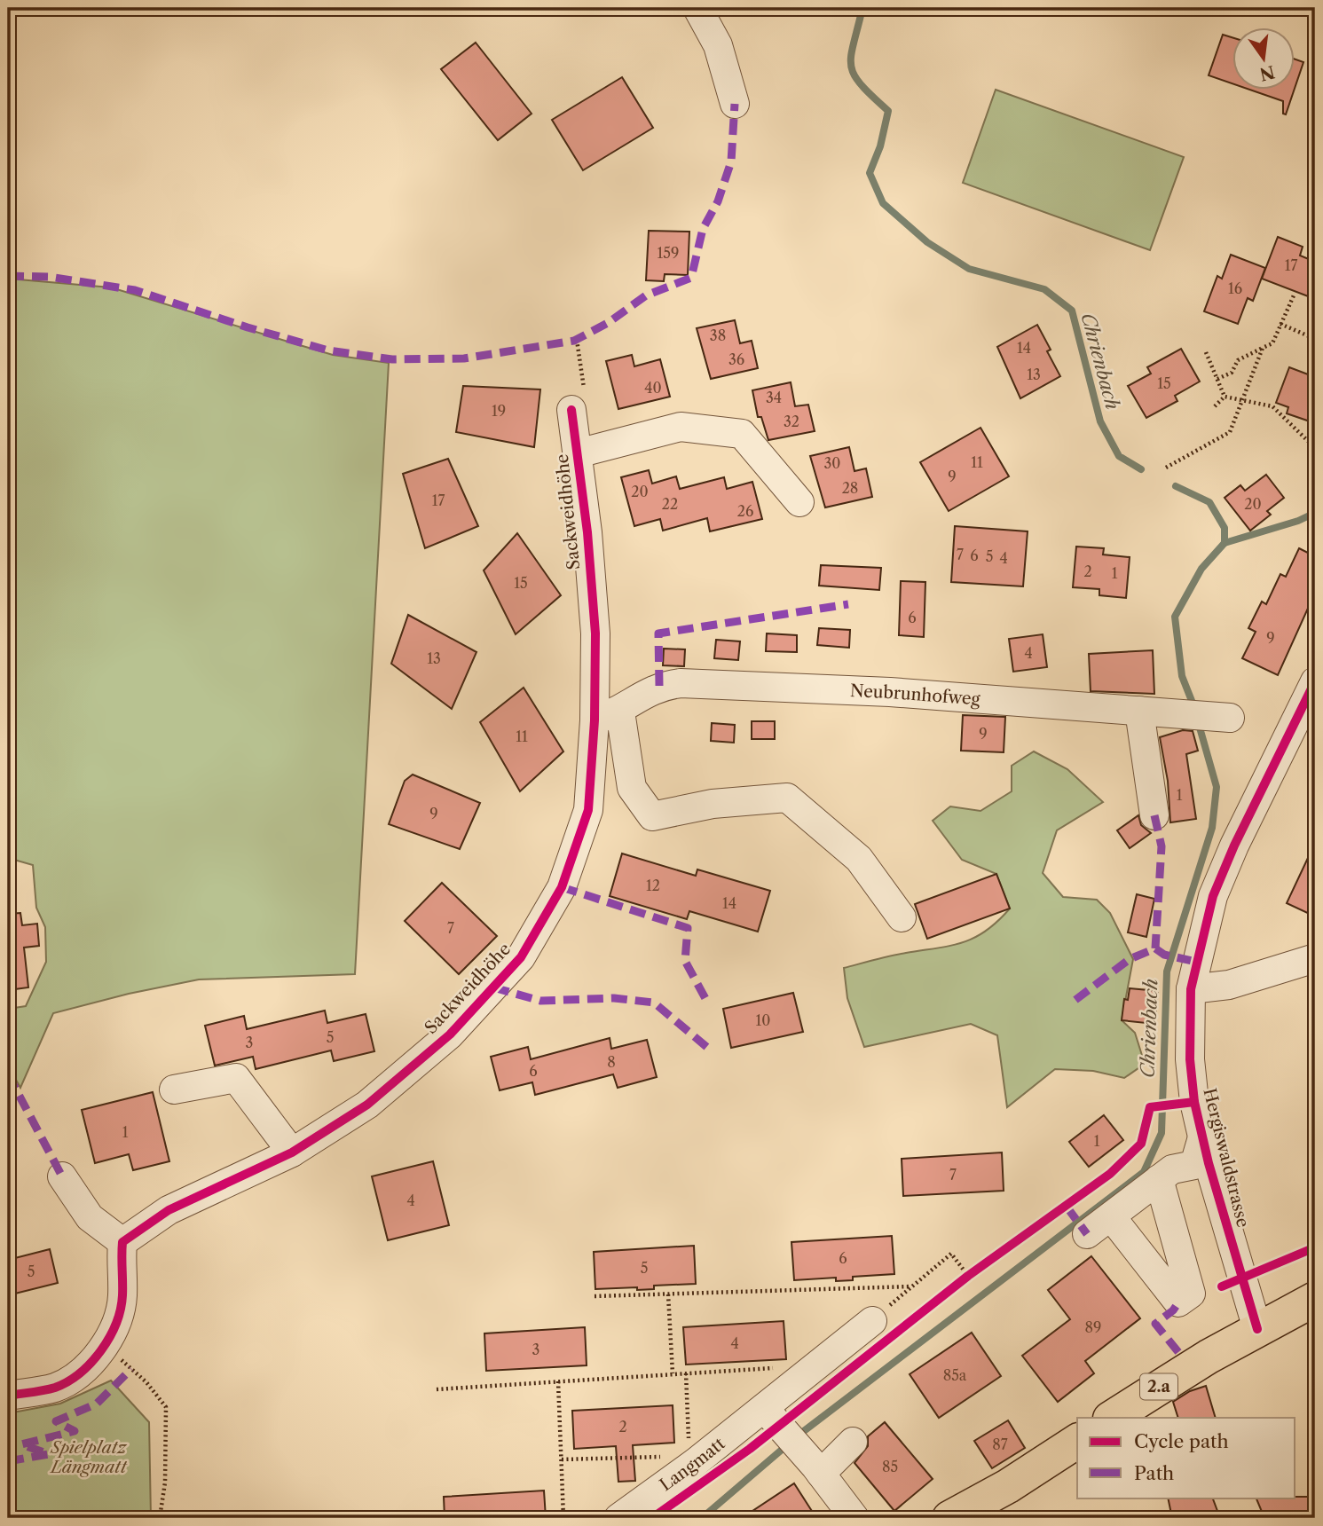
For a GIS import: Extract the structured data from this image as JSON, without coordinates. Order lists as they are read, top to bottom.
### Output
{
  "streets": {
    "main road": ["2.a"],
    "street": [
      "Sackweidhöhe",
      "Neubrunhofweg",
      "Hergiswaldstrasse",
      "Langmatt"
    ]
  },
  "crossings": [
    ["Sackweidhöhe", "Neubrunhofweg"],
    ["Hergiswaldstrasse", "2.a"]
  ],
  "water": ["Chrienbach"],
  "parks": ["Spielplatz Längmatt"],
  "house_numbers": [
    "159",
    "17",
    "16",
    "38",
    "14",
    "36",
    "13",
    "15",
    "40",
    "34",
    "19",
    "32",
    "11",
    "30",
    "9",
    "28",
    "20",
    "17",
    "22",
    "20",
    "26",
    "7",
    "6",
    "5",
    "4",
    "2",
    "1",
    "15",
    "6",
    "9",
    "4",
    "13",
    "9",
    "11",
    "1",
    "9",
    "12",
    "14",
    "7",
    "10",
    "5",
    "3",
    "8",
    "6",
    "1",
    "1",
    "7",
    "4",
    "6",
    "5",
    "5",
    "89",
    "4",
    "3",
    "85a",
    "2",
    "87",
    "85"
  ],
  "legend": ["Cycle path", "Path"],
  "north": "bottom"
}
